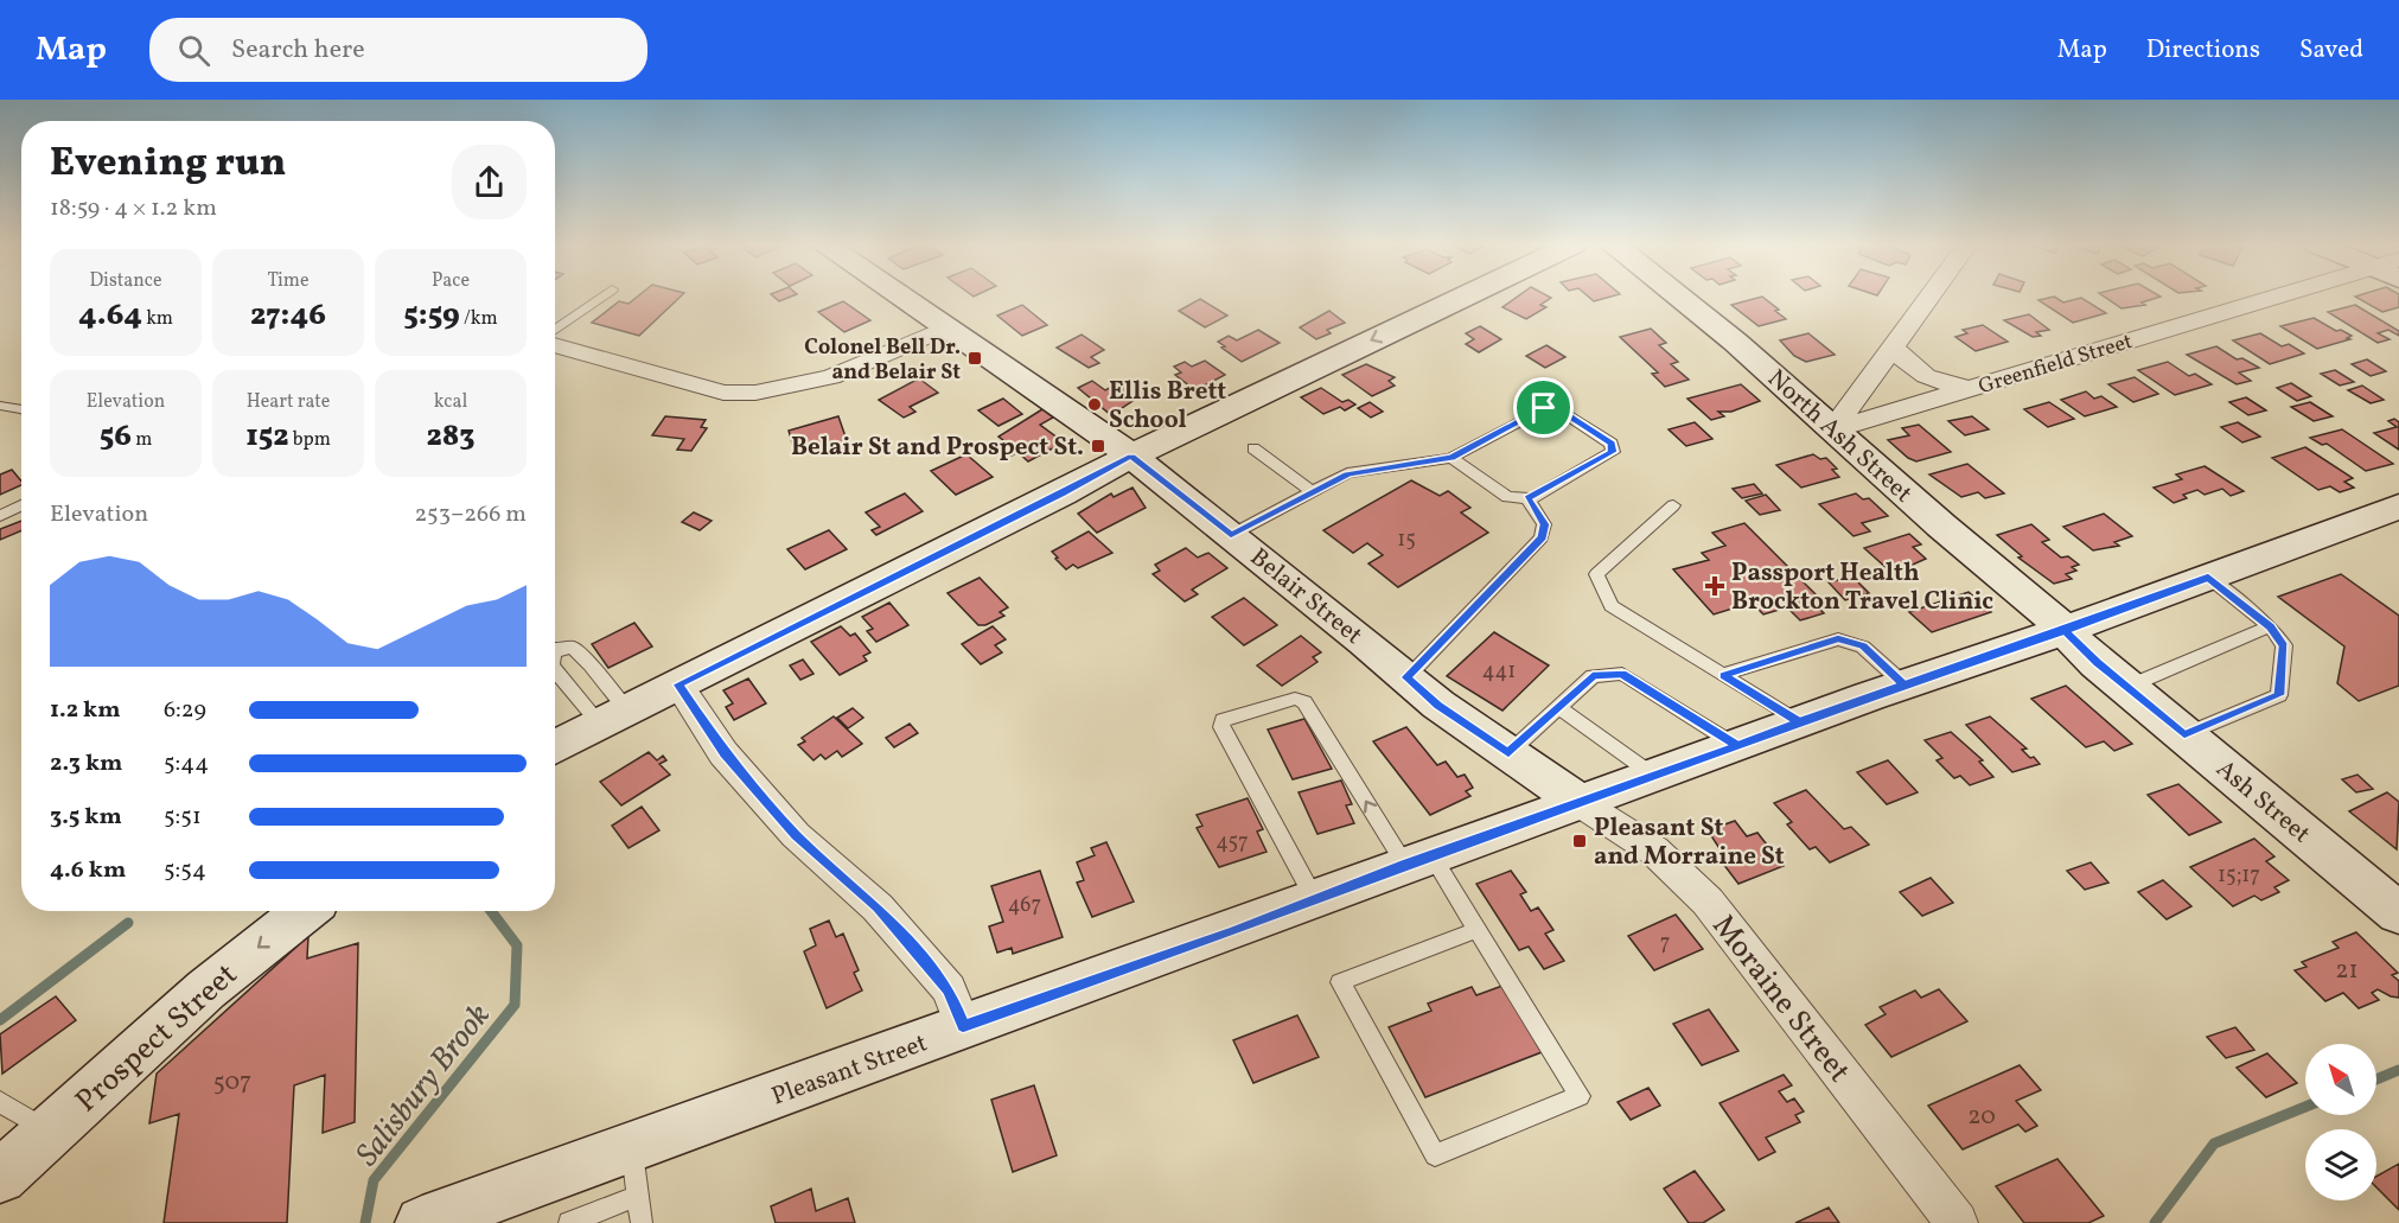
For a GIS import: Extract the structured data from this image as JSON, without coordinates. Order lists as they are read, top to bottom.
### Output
{
  "streets": {
    "main road": [
      "North Ash Street",
      "Belair Street",
      "Ash Street",
      "Prospect Street",
      "Pleasant Street"
    ],
    "street": ["Greenfield Street", "Moraine Street"]
  },
  "crossings": [
    ["Greenfield Street", "North Ash Street"],
    ["North Ash Street", "Ash Street"],
    ["North Ash Street", "Pleasant Street"],
    ["Belair Street", "Moraine Street"],
    ["Belair Street", "Pleasant Street"],
    ["Ash Street", "Pleasant Street"],
    ["Moraine Street", "Pleasant Street"]
  ],
  "one_way": ["Prospect Street"],
  "water": ["Salisbury Brook"],
  "places": {
    "transit": ["Colonel Bell Dr. and Belair St", "Belair St and Prospect St.", "Pleasant St and Morraine St"],
    "other": ["Ellis Brett School"],
    "health": ["Passport Health Brockton Travel Clinic"]
  },
  "house_numbers": [
    "15",
    "441",
    "457",
    "15;17",
    "467",
    "7",
    "21",
    "507",
    "20"
  ],
  "north": "top left",
  "page": {
    "header": "Map",
    "search": "Search here",
    "nav": ["Map", "Directions", "Saved"],
    "heading": ["Evening run", "18:59 · 4 × 1.2 km"],
    "stats": [
      ["Distance", "4.64 km"],
      ["Time", "27:46"],
      ["Pace", "5:59 /km"],
      ["Elevation", "56 m"],
      ["Heart rate", "152 bpm"],
      ["kcal", "283"]
    ],
    "chart": ["Elevation", "253–266 m"],
    "list": [
      {
        "name": "1.2 km",
        "note": "6:29"
      },
      {
        "name": "2.3 km",
        "note": "5:44"
      },
      {
        "name": "3.5 km",
        "note": "5:51"
      },
      {
        "name": "4.6 km",
        "note": "5:54"
      }
    ]
  }
}
